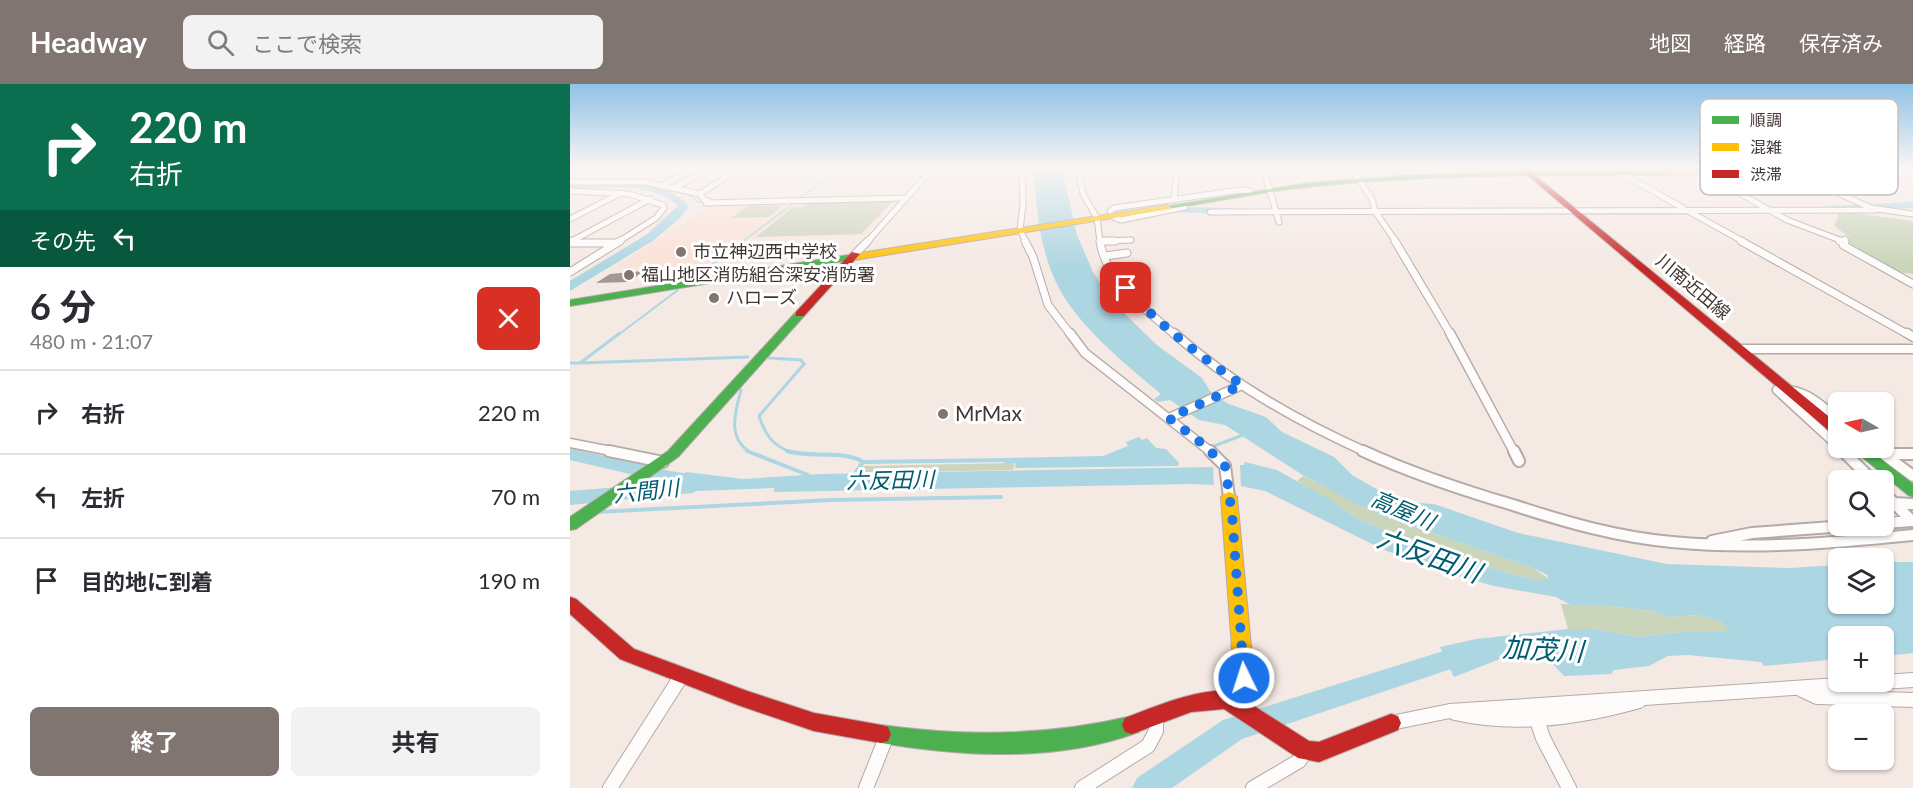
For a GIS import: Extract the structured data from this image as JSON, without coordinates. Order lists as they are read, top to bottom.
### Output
{
  "streets": {
    "main road": ["川南近田線"]
  },
  "water": [
    "六反田川",
    "六間川",
    "高屋川",
    "加茂川"
  ],
  "places": [
    "市立神辺西中学校",
    "福山地区消防組合深安消防署",
    "ハローズ",
    "MrMax"
  ],
  "legend": ["順調", "混雑", "渋滞"],
  "north": "left",
  "page": {
    "header": "Headway",
    "search": "ここで検索",
    "nav": ["地図", "経路", "保存済み"],
    "turn": ["220 m", "右折"],
    "then": "その先",
    "heading": ["6 分", "480 m · 21:07"],
    "list": [
      {
        "name": "右折",
        "value": "220 m"
      },
      {
        "name": "左折",
        "value": "70 m"
      },
      {
        "name": "目的地に到着",
        "value": "190 m"
      }
    ],
    "map_buttons": ["+", "−"],
    "buttons": ["終了", "共有"]
  }
}
